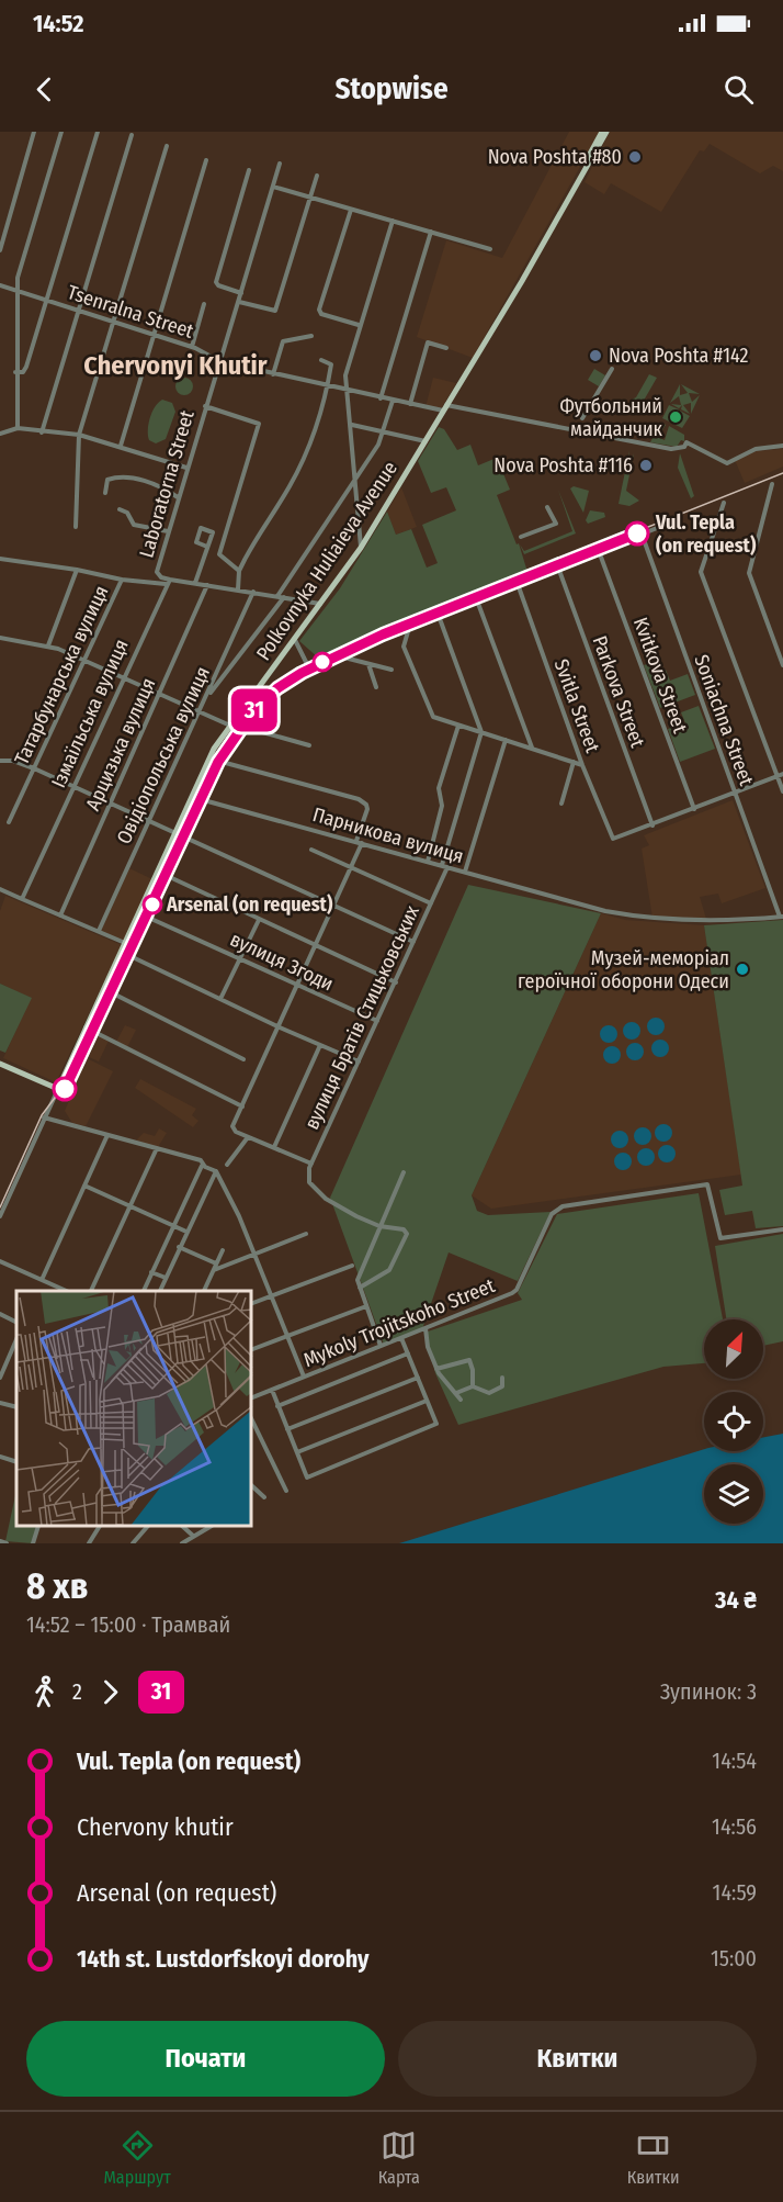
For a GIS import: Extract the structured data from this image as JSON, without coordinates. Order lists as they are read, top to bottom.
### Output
{
  "streets": {
    "main road": ["Polkovnyka Huliaieva Avenue"],
    "street": [
      "Tsenralna Street",
      "Laboratorna Street",
      "Татарбунарська вулиця",
      "Kvitkova Street",
      "Parkova Street",
      "Svitla Street",
      "Ізмаїльська вулиця",
      "Soniachna Street",
      "Арцизька вулиця",
      "Овідіопольська вулиця",
      "Парникова вулиця",
      "вулиця Згоди",
      "вулиця Братів Стицьковських",
      "Mykoly Trojitskoho Street"
    ]
  },
  "crossings": [
    ["Tsenralna Street", "Laboratorna Street"],
    ["Tsenralna Street", "Polkovnyka Huliaieva Avenue"],
    ["Laboratorna Street", "Ізмаїльська вулиця"],
    ["Polkovnyka Huliaieva Avenue", "Парникова вулиця"],
    ["Polkovnyka Huliaieva Avenue", "вулиця Згоди"],
    ["Татарбунарська вулиця", "Ізмаїльська вулиця"],
    ["Parkova Street", "Svitla Street"],
    ["Soniachna Street", "Парникова вулиця"],
    ["Парникова вулиця", "вулиця Братів Стицьковських"],
    ["вулиця Згоди", "вулиця Братів Стицьковських"]
  ],
  "districts": ["Chervonyi Khutir"],
  "places": [
    "Nova Poshta #80",
    "Nova Poshta #142",
    "Футбольний майданчик",
    "Nova Poshta #116",
    "Vul. Tepla (on request)",
    "Arsenal (on request)",
    "Музей-меморіал героїчної оборони Одеси"
  ],
  "lines": ["tram line 31"],
  "north": "top right",
  "page": {
    "status": "14:52",
    "header": "Stopwise",
    "on_map": "31",
    "heading": ["8 хв", "14:52 – 15:00 · Трамвай", "34 ₴"],
    "legs": ["2", "31", "Зупинок: 3"],
    "list": [
      {
        "name": "Vul. Tepla (on request)",
        "value": "14:54"
      },
      {
        "name": "Chervony khutir",
        "value": "14:56"
      },
      {
        "name": "Arsenal (on request)",
        "value": "14:59"
      },
      {
        "name": "14th st. Lustdorfskoyi dorohy",
        "value": "15:00"
      }
    ],
    "buttons": ["Почати", "Квитки"],
    "tabs": ["Маршрут", "Карта", "Квитки"]
  }
}
